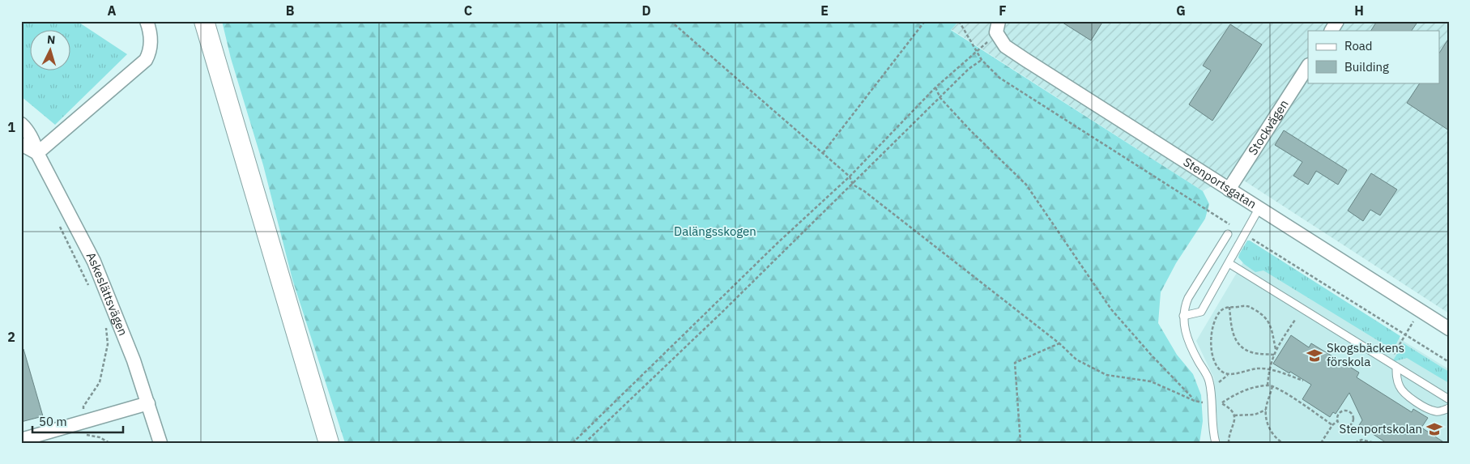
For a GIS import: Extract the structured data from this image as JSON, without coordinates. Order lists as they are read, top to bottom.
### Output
{
  "streets": {
    "street": ["Stockvägen", "Stenportsgatan", "Askeslättsvägen"]
  },
  "crossings": [
    ["Stockvägen", "Stenportsgatan"]
  ],
  "parks": ["Dalängsskogen"],
  "places": {
    "school or university": ["Skogsbäckens förskola", "Stenportskolan"]
  },
  "legend": ["Road", "Building"],
  "scale_bar": "50 m",
  "north": "top",
  "grid": {
    "columns": [
      "A",
      "B",
      "C",
      "D",
      "E",
      "F",
      "G",
      "H"
    ],
    "rows": ["1", "2"]
  }
}
